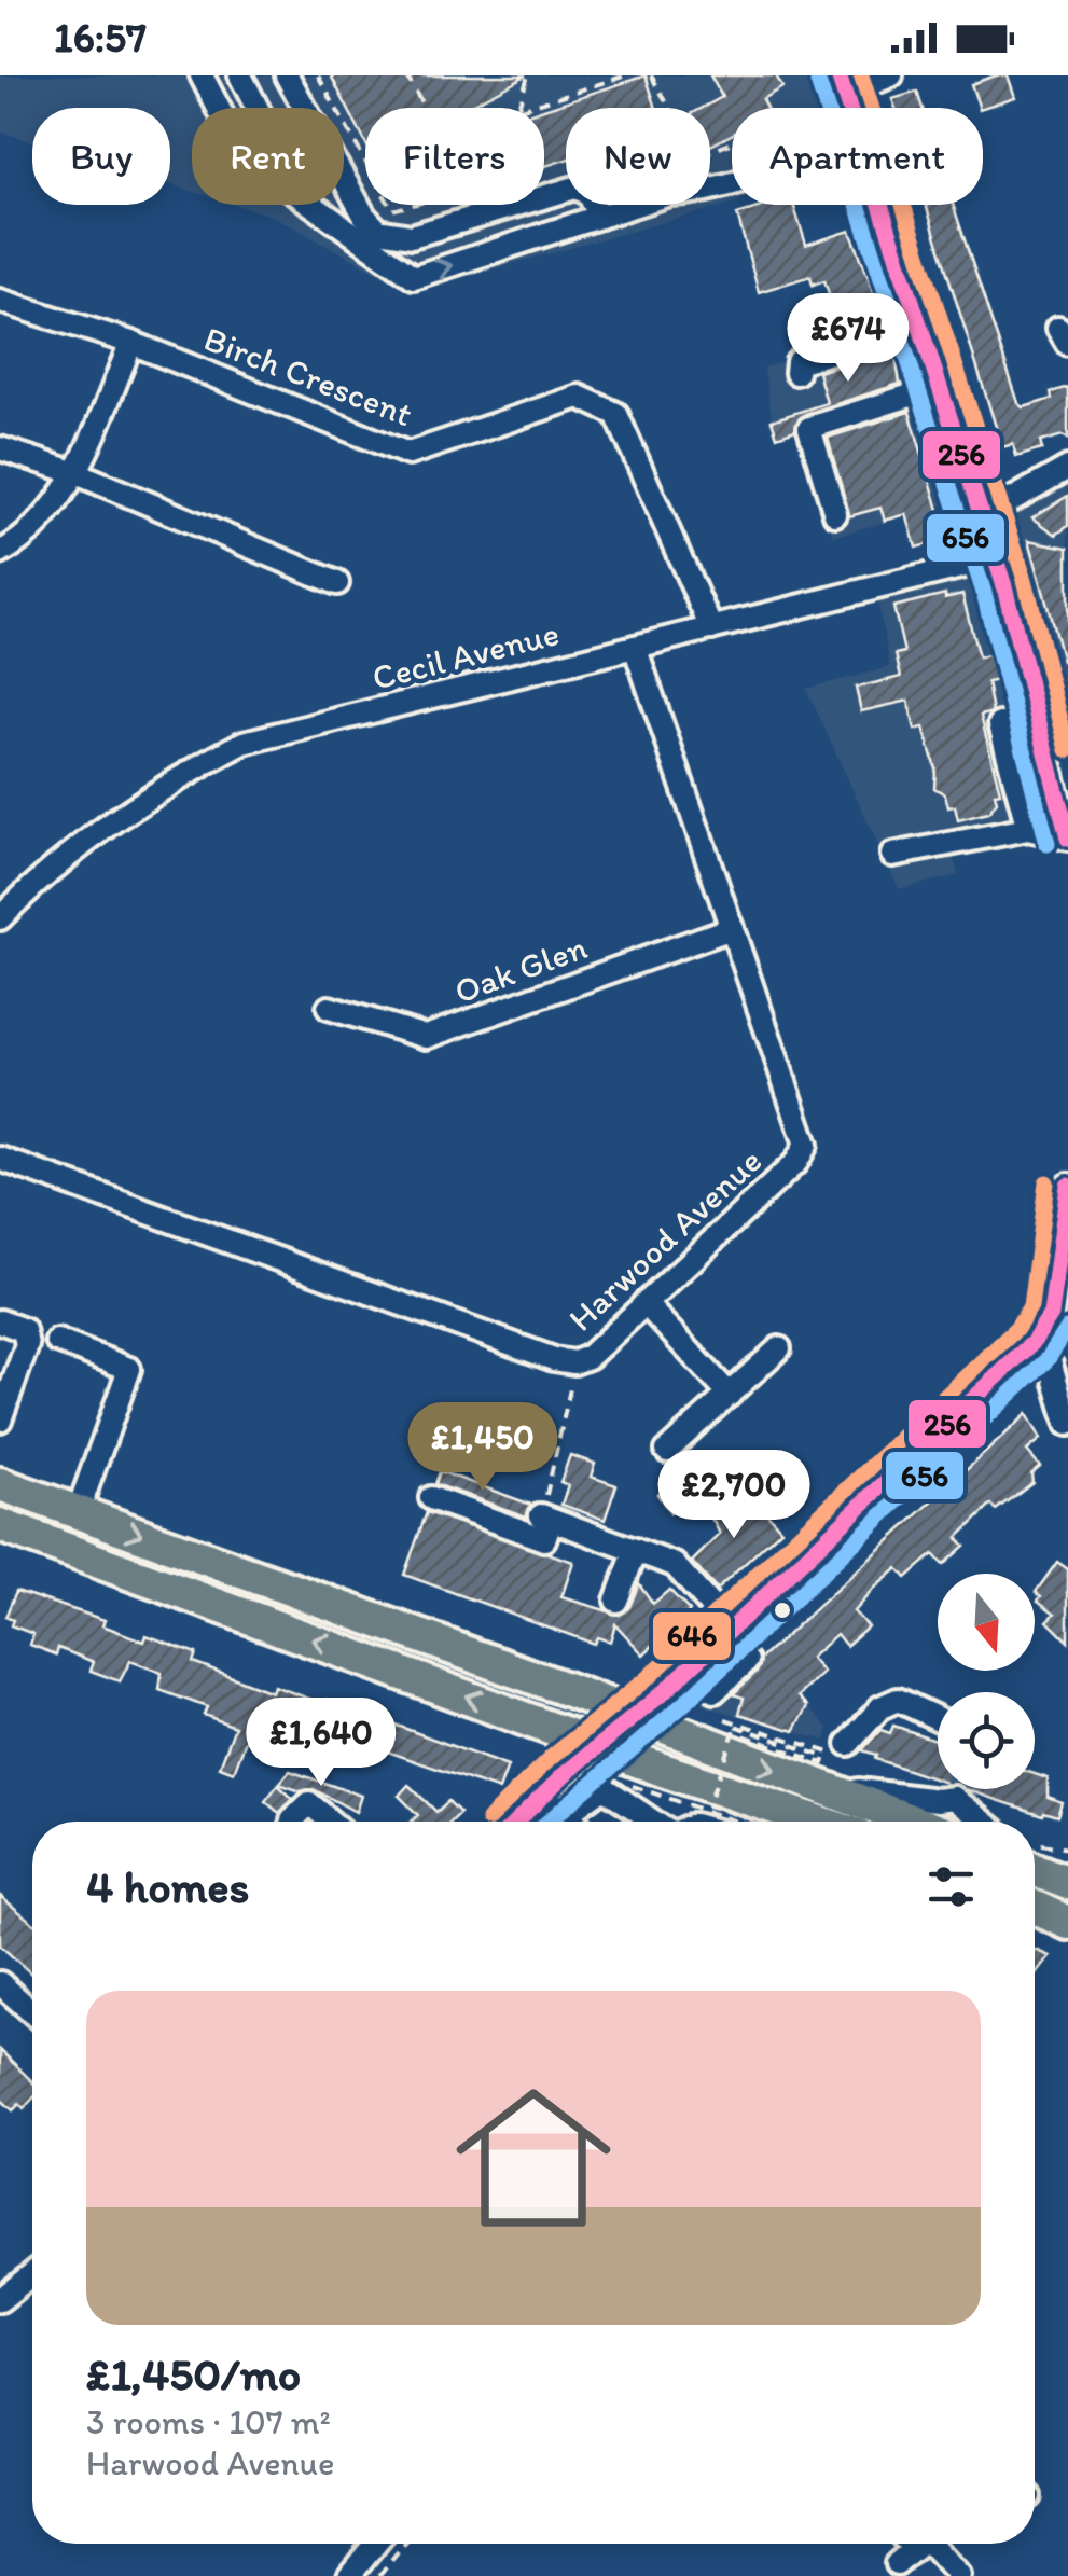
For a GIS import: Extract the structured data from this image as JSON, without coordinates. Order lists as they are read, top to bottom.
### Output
{
  "streets": {
    "street": [
      "Birch Crescent",
      "Cecil Avenue",
      "Oak Glen",
      "Harwood Avenue"
    ]
  },
  "crossings": [
    ["Birch Crescent", "Cecil Avenue"],
    ["Cecil Avenue", "Harwood Avenue"],
    ["Oak Glen", "Harwood Avenue"]
  ],
  "lines": ["transit line 256", "transit line 646", "transit line 656"],
  "north": "bottom",
  "page": {
    "status": "16:57",
    "chip": [
      "Buy",
      "Rent",
      "Filters",
      "New",
      "Apartment"
    ],
    "price": [
      "£674",
      "£1,450",
      "£2,700",
      "£1,640"
    ],
    "heading": "4 homes",
    "list": [
      {
        "name": "£1,450/mo",
        "note": "3 rooms · 107 m² · Harwood Avenue"
      }
    ]
  }
}
